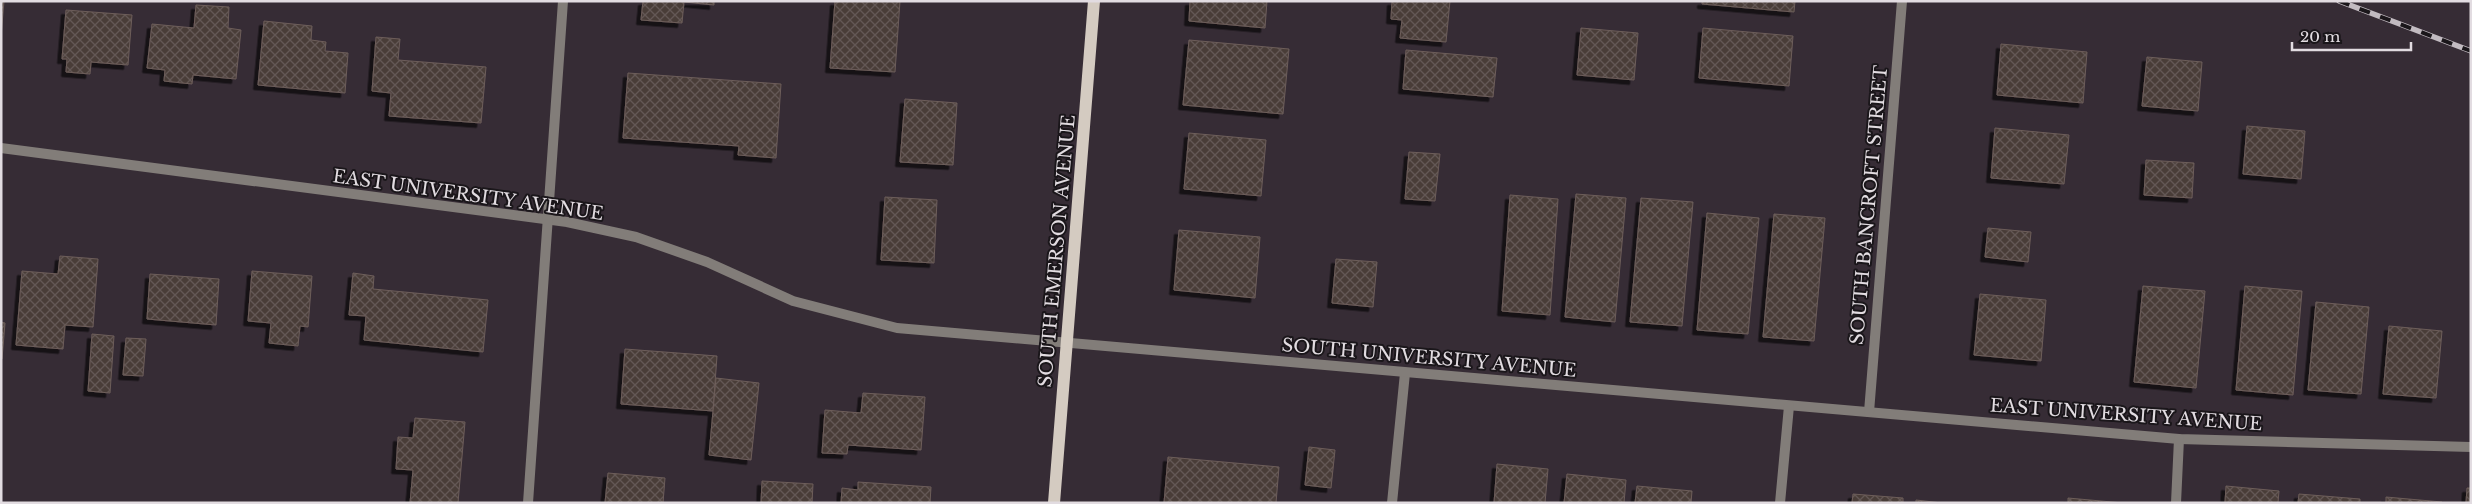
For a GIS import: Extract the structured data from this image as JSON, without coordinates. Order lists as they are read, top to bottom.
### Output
{
  "streets": {
    "main road": ["SOUTH EMERSON AVENUE"],
    "street": ["EAST UNIVERSITY AVENUE", "SOUTH BANCROFT STREET", "SOUTH UNIVERSITY AVENUE"]
  },
  "crossings": [
    ["EAST UNIVERSITY AVENUE", "SOUTH BANCROFT STREET"],
    ["EAST UNIVERSITY AVENUE", "SOUTH EMERSON AVENUE"],
    ["EAST UNIVERSITY AVENUE", "SOUTH UNIVERSITY AVENUE"],
    ["SOUTH BANCROFT STREET", "SOUTH UNIVERSITY AVENUE"],
    ["SOUTH EMERSON AVENUE", "SOUTH UNIVERSITY AVENUE"]
  ],
  "scale_bar": "20 m"
}
